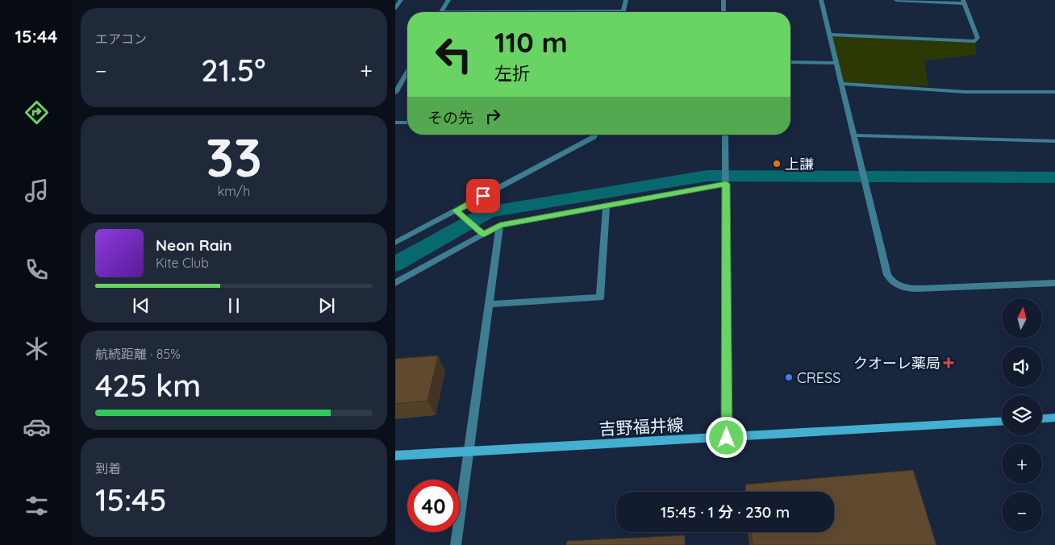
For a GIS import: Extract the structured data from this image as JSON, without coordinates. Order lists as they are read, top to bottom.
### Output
{
  "streets": {
    "main road": ["吉野福井線"]
  },
  "places": {
    "other": ["上謙", "CRESS"],
    "health": ["クオーレ薬局"]
  },
  "north": "top",
  "page": {
    "tabs": "15:44",
    "tile": [
      "エアコン",
      ["33", "km/h"],
      ["航続距離 · 85%", "425 km"],
      ["到着", "15:45"]
    ],
    "turn": ["110 m", "左折"],
    "heat": ["−", "21.5°", "+"],
    "then": "その先",
    "song": ["Neon Rain", "Kite Club"],
    "map_buttons": ["+", "−"],
    "limit": "40",
    "trip": "15:45 · 1 分 · 230 m"
  }
}
